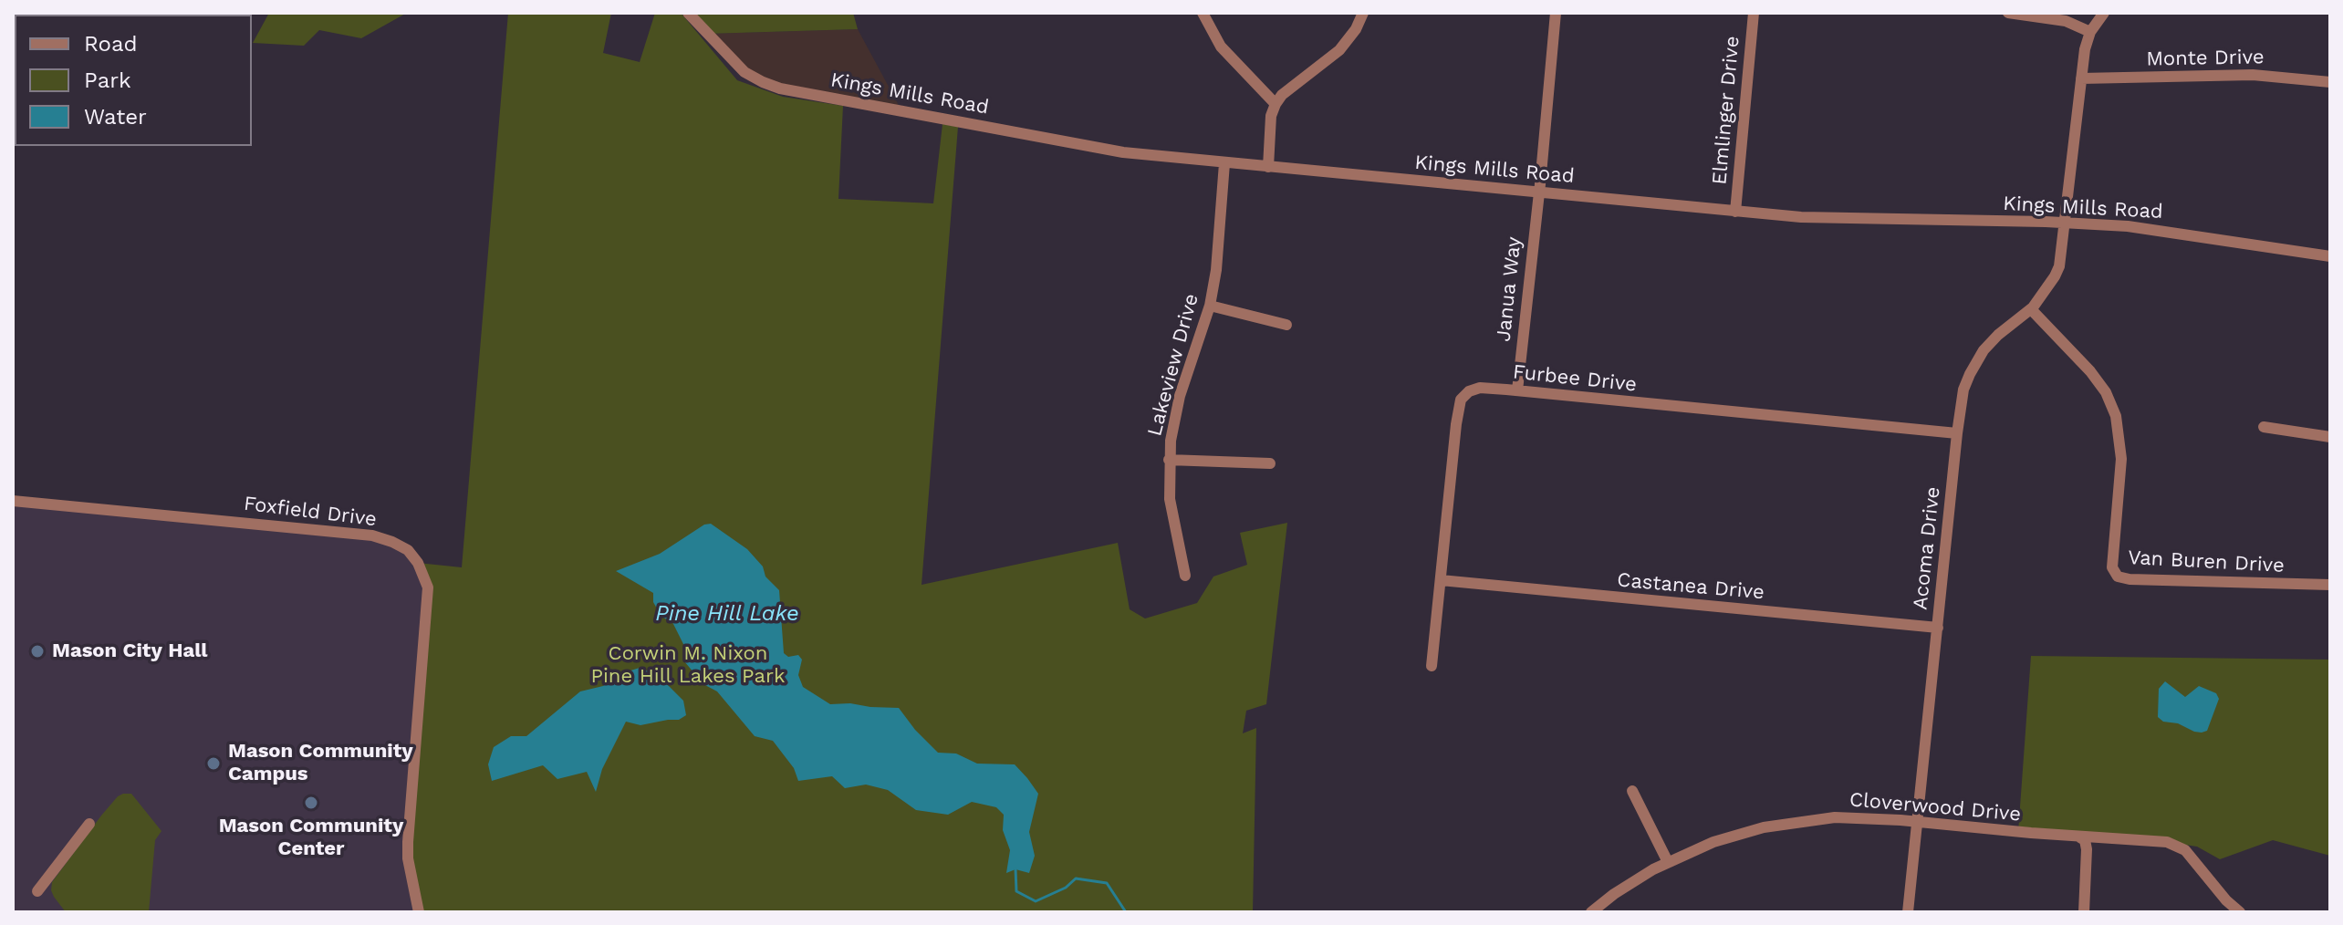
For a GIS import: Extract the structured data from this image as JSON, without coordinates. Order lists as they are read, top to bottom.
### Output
{
  "streets": {
    "street": [
      "Monte Drive",
      "Kings Mills Road",
      "Elmlinger Drive",
      "Janua Way",
      "Lakeview Drive",
      "Furbee Drive",
      "Foxfield Drive",
      "Acoma Drive",
      "Van Buren Drive",
      "Castanea Drive",
      "Cloverwood Drive"
    ]
  },
  "crossings": [
    ["Monte Drive", "Acoma Drive"],
    ["Kings Mills Road", "Elmlinger Drive"],
    ["Kings Mills Road", "Janua Way"],
    ["Kings Mills Road", "Lakeview Drive"],
    ["Kings Mills Road", "Acoma Drive"],
    ["Janua Way", "Furbee Drive"],
    ["Furbee Drive", "Acoma Drive"],
    ["Furbee Drive", "Castanea Drive"],
    ["Acoma Drive", "Van Buren Drive"],
    ["Acoma Drive", "Castanea Drive"],
    ["Acoma Drive", "Cloverwood Drive"]
  ],
  "water": ["Pine Hill Lake"],
  "parks": ["Corwin M. Nixon Pine Hill Lakes Park"],
  "places": ["Mason City Hall", "Mason Community Campus", "Mason Community Center"],
  "legend": ["Road", "Park", "Water"]
}
